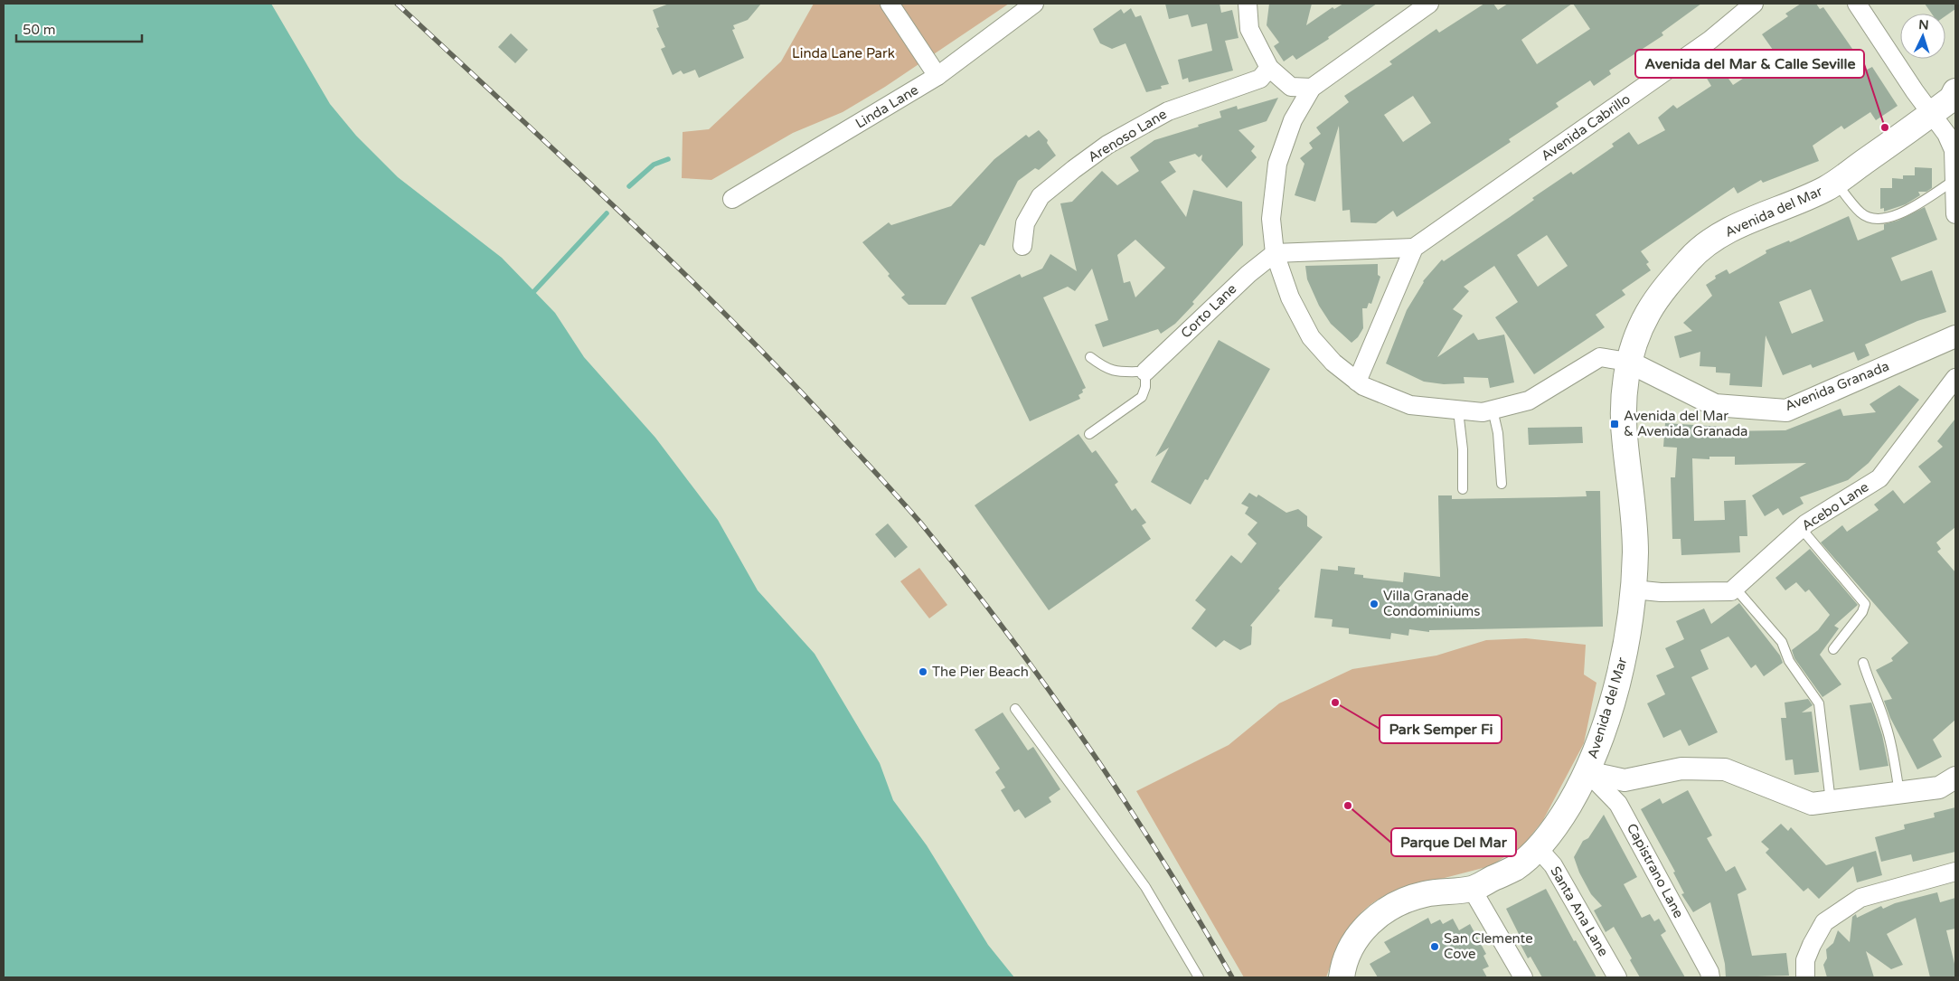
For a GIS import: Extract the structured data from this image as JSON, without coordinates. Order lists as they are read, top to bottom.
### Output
{
  "streets": {
    "main road": ["Avenida del Mar"],
    "street": [
      "Linda Lane",
      "Avenida Cabrillo",
      "Arenoso Lane",
      "Corto Lane",
      "Avenida Granada",
      "Acebo Lane",
      "Capistrano Lane",
      "Santa Ana Lane"
    ]
  },
  "crossings": [
    ["Avenida del Mar", "Avenida Granada"],
    ["Avenida del Mar", "Capistrano Lane"],
    ["Avenida del Mar", "Santa Ana Lane"],
    ["Corto Lane", "Avenida Granada"]
  ],
  "parks": ["Linda Lane Park"],
  "places": {
    "other": [
      "Avenida del Mar & Calle Seville",
      "Villa Granade Condominiums",
      "The Pier Beach",
      "Park Semper Fi",
      "Parque Del Mar",
      "San Clemente Cove"
    ],
    "transit": ["Avenida del Mar & Avenida Granada"]
  },
  "scale_bar": "50 m",
  "north": "top"
}
